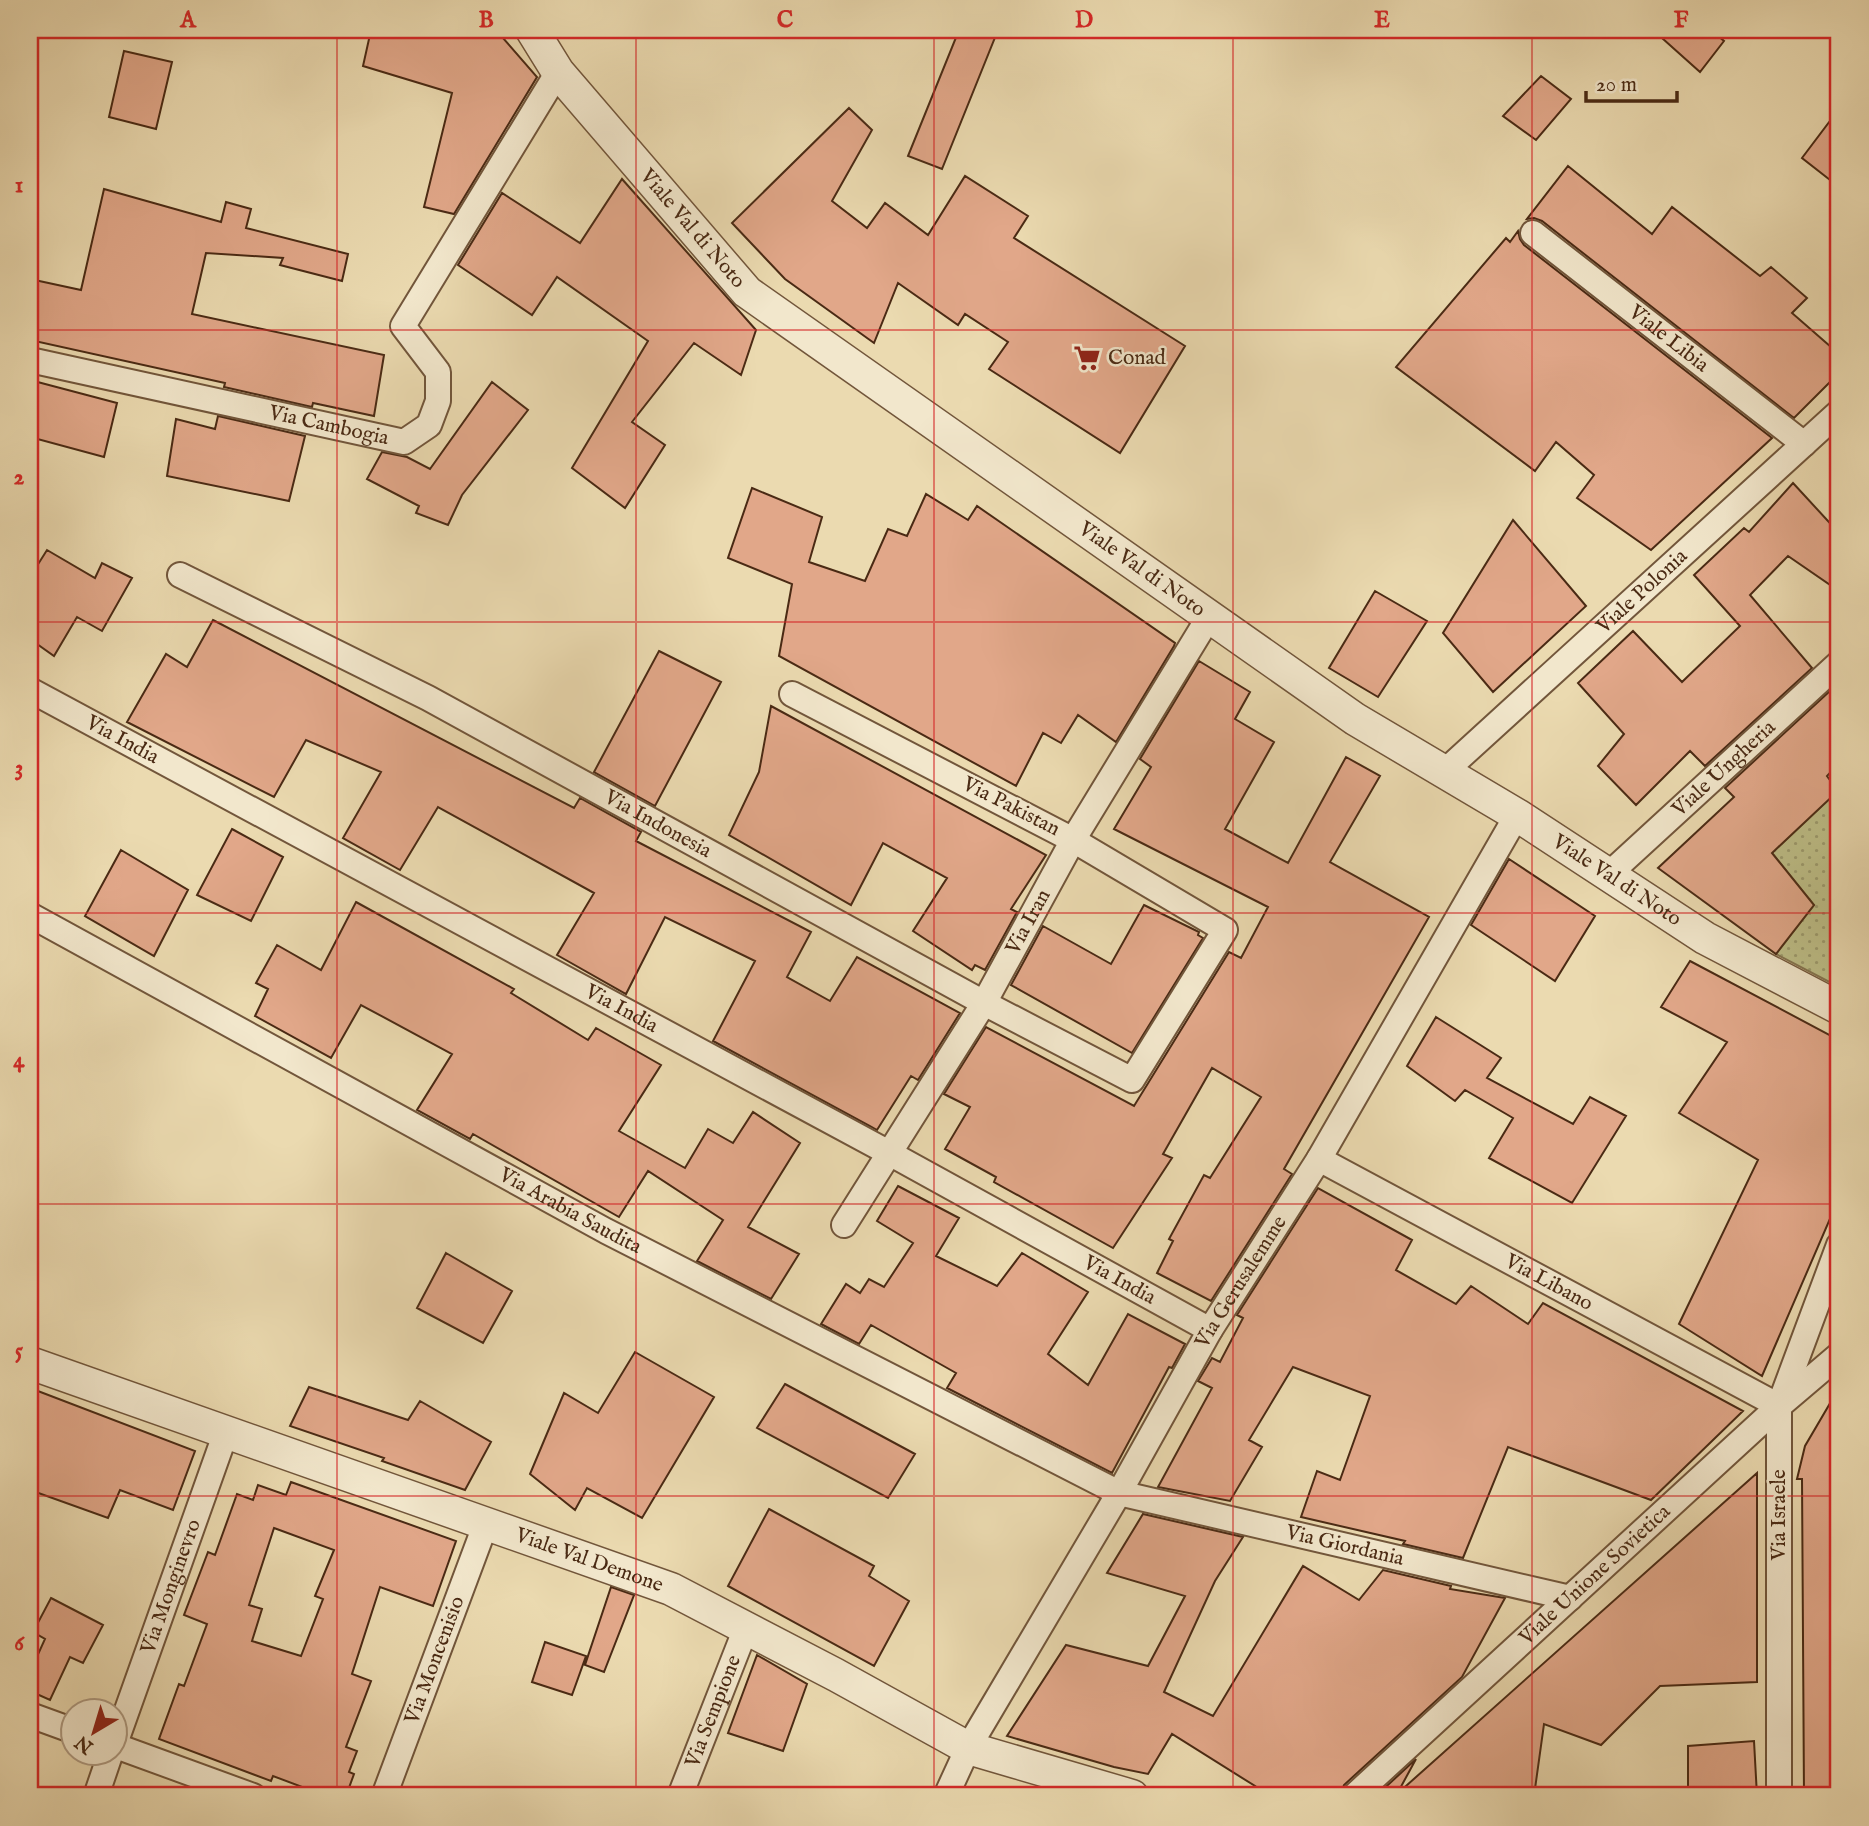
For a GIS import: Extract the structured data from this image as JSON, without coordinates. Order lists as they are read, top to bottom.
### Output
{
  "streets": {
    "street": [
      "Viale Val di Noto",
      "Viale Libia",
      "Via Cambogia",
      "Viale Polonia",
      "Via India",
      "Viale Ungheria",
      "Via Pakistan",
      "Via Indonesia",
      "Via Iran",
      "Via Arabia Saudita",
      "Via Gerusalemme",
      "Via Libano",
      "Via Israele",
      "Via Giordania",
      "Viale Val Demone",
      "Viale Unione Sovietica",
      "Via Monginevro",
      "Via Moncenisio",
      "Via Sempione"
    ]
  },
  "crossings": [
    ["Viale Val di Noto", "Via Cambogia"],
    ["Viale Val di Noto", "Viale Polonia"],
    ["Viale Val di Noto", "Viale Ungheria"],
    ["Viale Val di Noto", "Via Iran"],
    ["Viale Val di Noto", "Via Gerusalemme"],
    ["Viale Libia", "Viale Polonia"],
    ["Via India", "Via Iran"],
    ["Via India", "Via Gerusalemme"],
    ["Via Pakistan", "Via Indonesia"],
    ["Via Pakistan", "Via Iran"],
    ["Via Indonesia", "Via Iran"],
    ["Via Arabia Saudita", "Via Gerusalemme"],
    ["Via Arabia Saudita", "Via Giordania"],
    ["Via Gerusalemme", "Via Libano"],
    ["Via Gerusalemme", "Via Giordania"],
    ["Via Gerusalemme", "Viale Val Demone"],
    ["Via Libano", "Via Israele"],
    ["Via Libano", "Viale Unione Sovietica"],
    ["Via Israele", "Viale Unione Sovietica"],
    ["Via Giordania", "Viale Unione Sovietica"],
    ["Viale Val Demone", "Via Monginevro"],
    ["Viale Val Demone", "Via Moncenisio"],
    ["Viale Val Demone", "Via Sempione"]
  ],
  "places": {
    "supermarket": ["Conad"]
  },
  "scale_bar": "20 m",
  "north": "bottom left",
  "grid": {
    "columns": [
      "A",
      "B",
      "C",
      "D",
      "E",
      "F"
    ],
    "rows": [
      "1",
      "2",
      "3",
      "4",
      "5",
      "6"
    ]
  }
}
